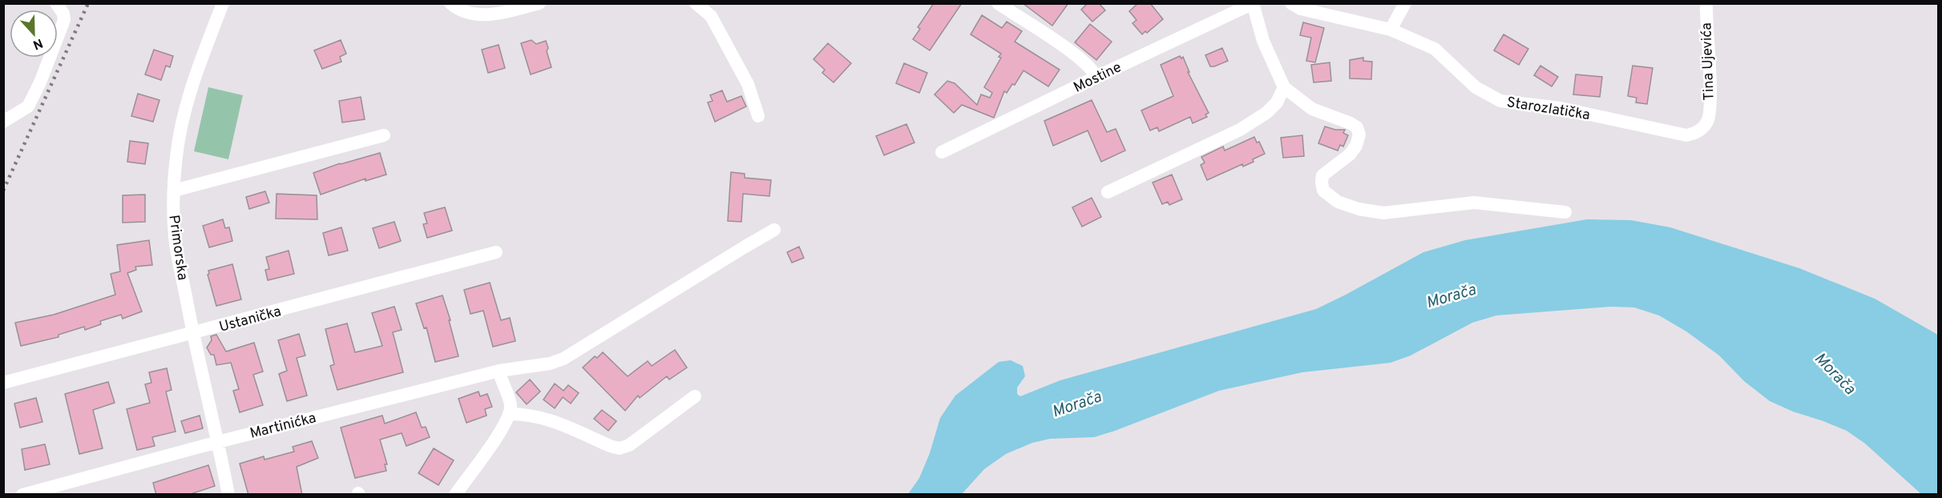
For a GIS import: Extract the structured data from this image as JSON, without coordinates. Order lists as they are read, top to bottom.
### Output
{
  "streets": {
    "street": [
      "Tina Ujevića",
      "Mostine",
      "Starozlatička",
      "Primorska",
      "Ustanička",
      "Martinićka"
    ]
  },
  "crossings": [
    ["Tina Ujevića", "Starozlatička"],
    ["Primorska", "Ustanička"],
    ["Primorska", "Martinićka"]
  ],
  "water": ["Morača"],
  "north": "bottom"
}
